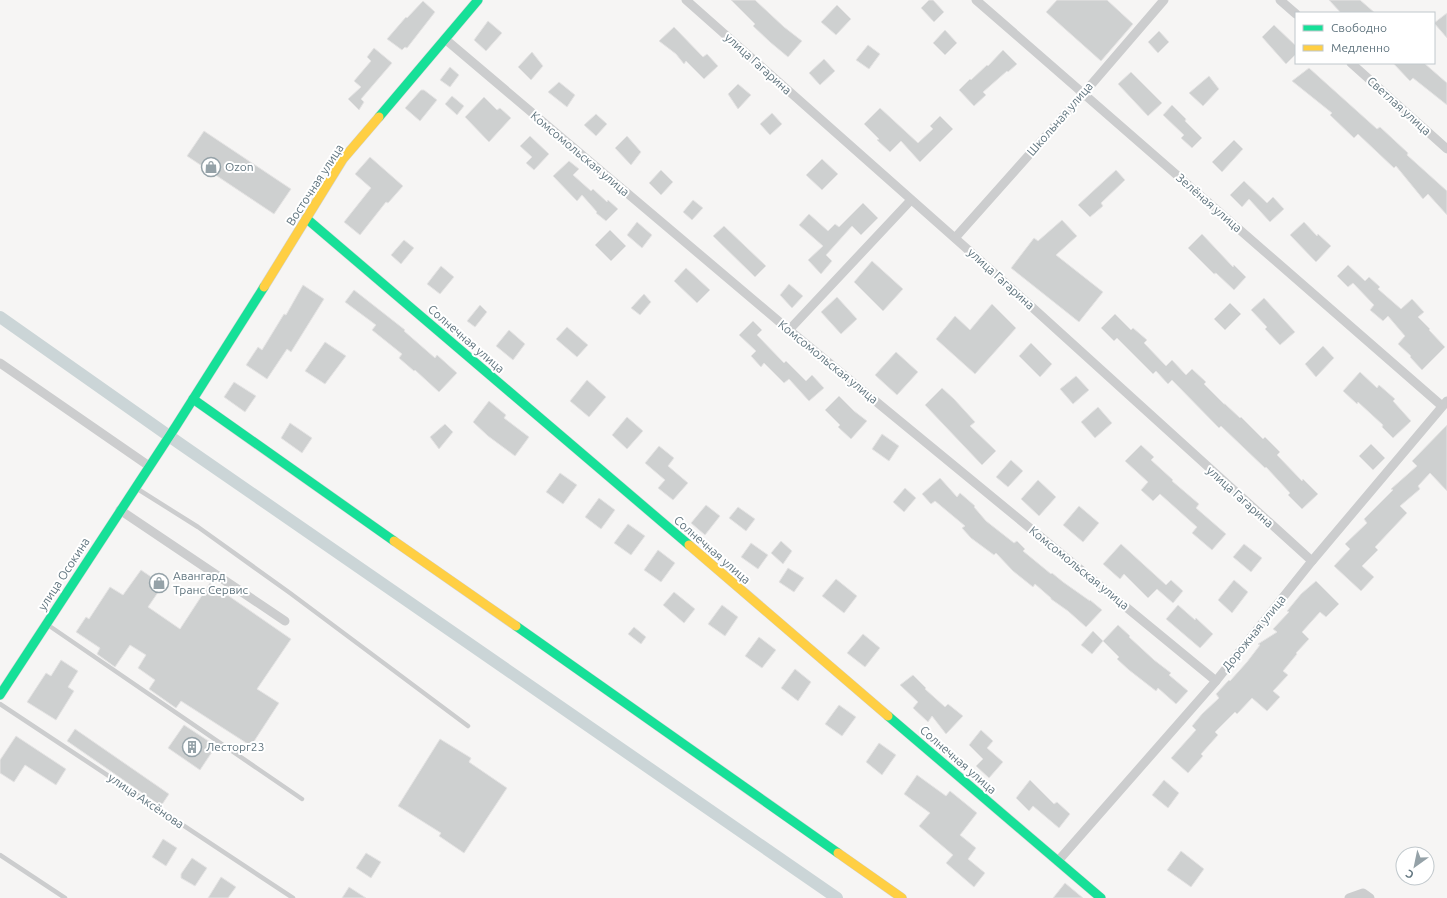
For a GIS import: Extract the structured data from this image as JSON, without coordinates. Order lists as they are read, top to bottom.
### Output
{
  "streets": {
    "street": [
      "улица Гагарина",
      "Светлая улица",
      "Школьная улица",
      "Комсомольская улица",
      "Восточная улица",
      "Зелёная улица",
      "Солнечная улица",
      "улица Осокина",
      "Дорожная улица"
    ],
    "lane": ["улица Аксёнова"]
  },
  "crossings": [
    ["улица Гагарина", "Школьная улица"],
    ["улица Гагарина", "Дорожная улица"],
    ["Школьная улица", "Зелёная улица"],
    ["Комсомольская улица", "Восточная улица"],
    ["Комсомольская улица", "Дорожная улица"],
    ["Восточная улица", "Солнечная улица"],
    ["Восточная улица", "улица Осокина"],
    ["Зелёная улица", "Дорожная улица"],
    ["Солнечная улица", "Дорожная улица"]
  ],
  "places": {
    "shop": ["Ozon", "Авангард Транс Сервис"],
    "building": ["Лесторг23"]
  },
  "legend": ["Свободно", "Медленно"],
  "north": "bottom left"
}
